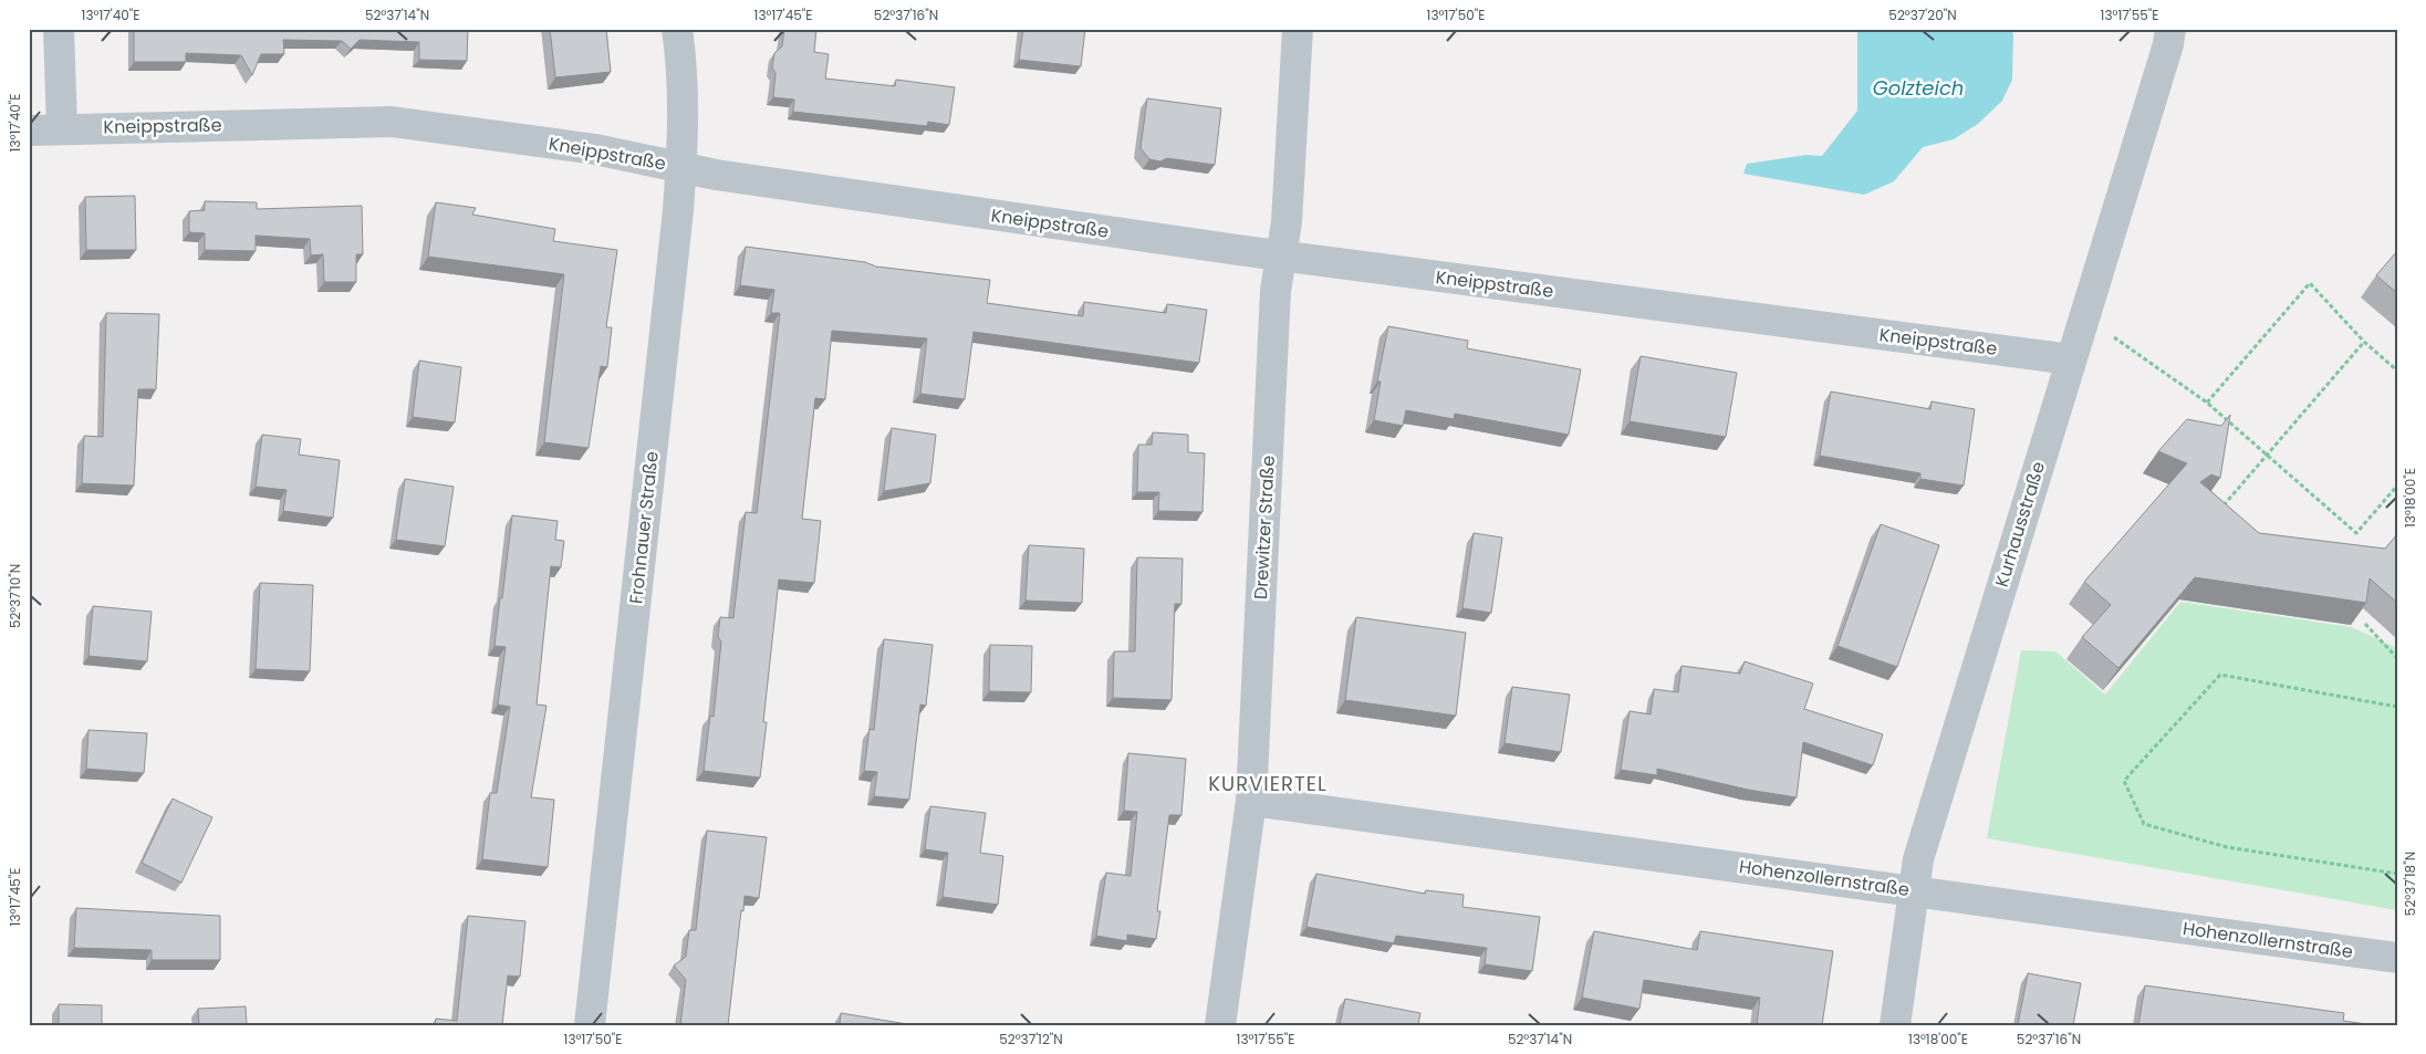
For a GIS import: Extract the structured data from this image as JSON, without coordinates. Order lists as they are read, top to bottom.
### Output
{
  "streets": {
    "street": [
      "Kneippstraße",
      "Kurhausstraße",
      "Frohnauer Straße",
      "Drewitzer Straße",
      "Hohenzollernstraße"
    ]
  },
  "crossings": [
    ["Kneippstraße", "Kurhausstraße"],
    ["Kneippstraße", "Frohnauer Straße"],
    ["Kneippstraße", "Drewitzer Straße"],
    ["Kurhausstraße", "Hohenzollernstraße"],
    ["Drewitzer Straße", "Hohenzollernstraße"]
  ],
  "districts": ["KURVIERTEL"],
  "water": ["Golzteich"],
  "coordinates": [
    "13°17'40\"E",
    "52°37'14\"N",
    "13°17'45\"E",
    "52°37'16\"N",
    "13°17'50\"E",
    "52°37'20\"N",
    "13°17'55\"E",
    "13°18'00\"E",
    "52°37'10\"N",
    "52°37'18\"N",
    "52°37'12\"N"
  ]
}
